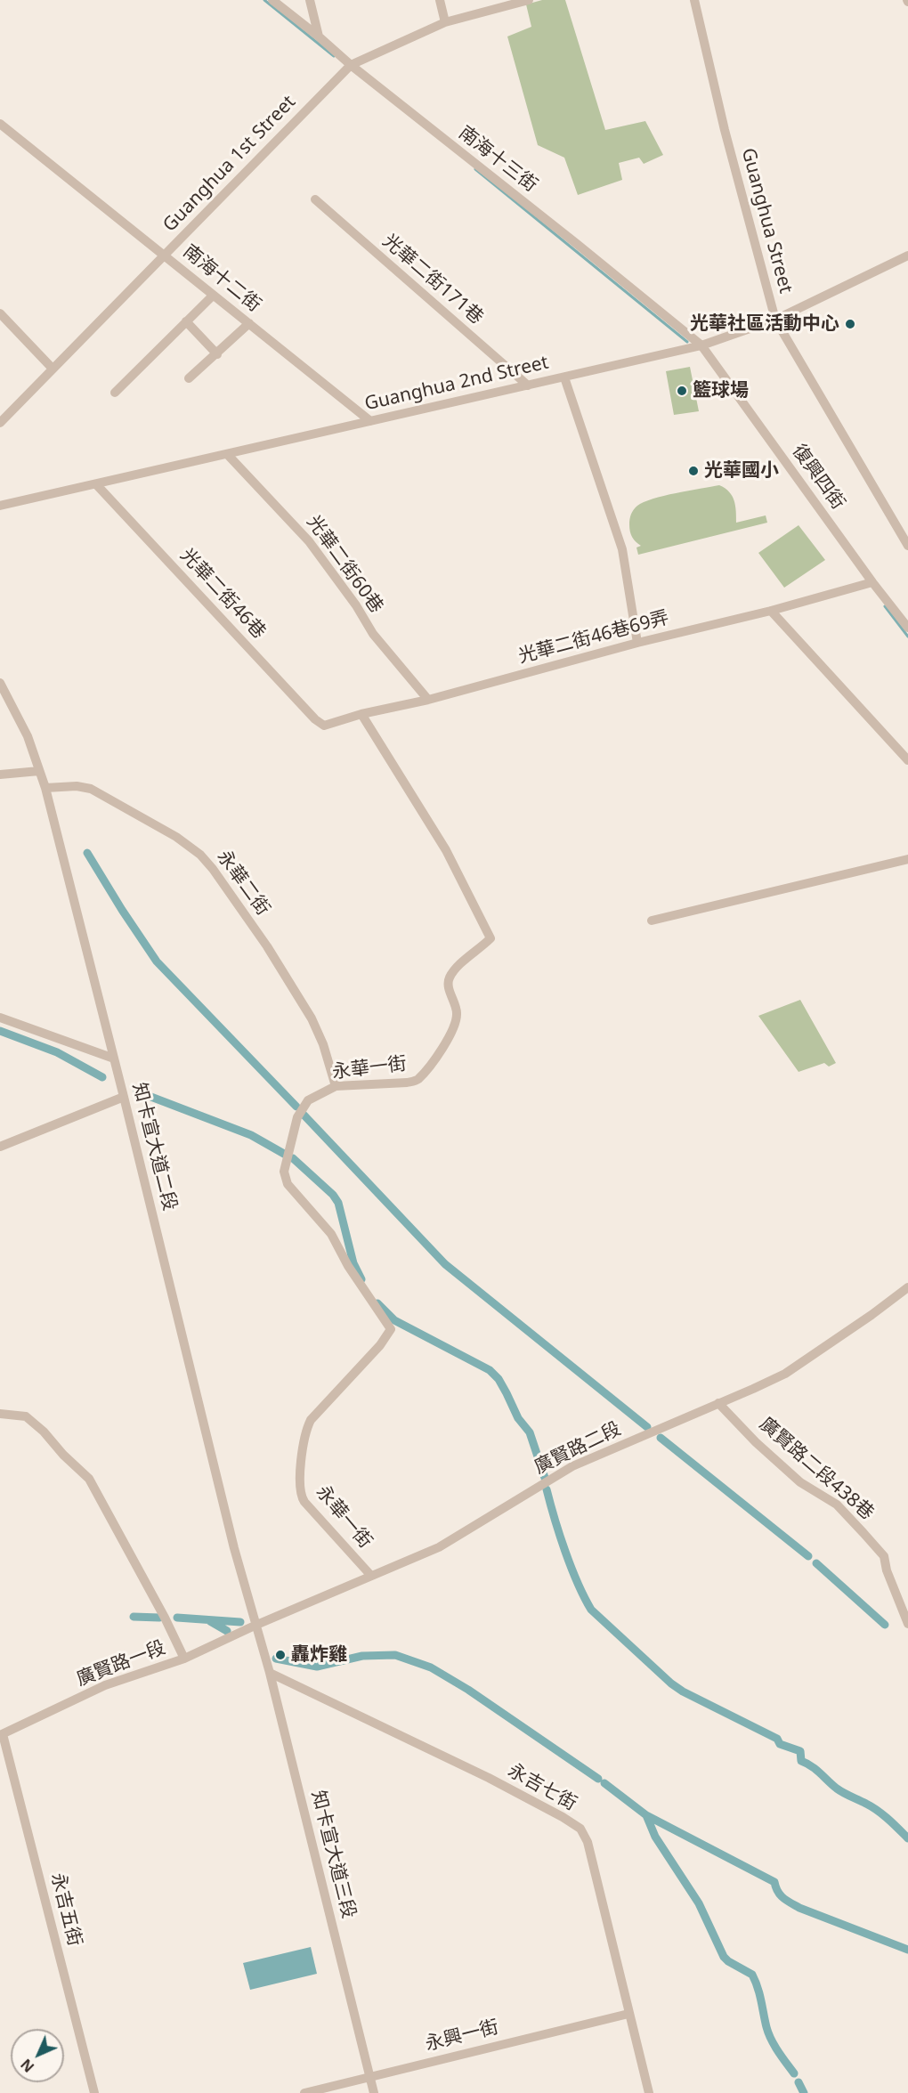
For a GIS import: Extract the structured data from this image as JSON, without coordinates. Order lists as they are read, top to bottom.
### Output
{
  "streets": {
    "street": [
      "南海十三街",
      "Guanghua 1st Street",
      "Guanghua Street",
      "南海十二街",
      "光華二街171巷",
      "Guanghua 2nd Street",
      "復興四街",
      "光華二街60巷",
      "光華二街46巷",
      "光華二街46巷69弄",
      "永華二街",
      "永華一街",
      "知卡宣大道二段",
      "廣賢路二段",
      "廣賢路二段438巷",
      "廣賢路一段",
      "永吉七街",
      "知卡宣大道三段",
      "永吉五街",
      "永興一街"
    ]
  },
  "crossings": [
    ["南海十三街", "Guanghua 1st Street"],
    ["南海十三街", "Guanghua 2nd Street"],
    ["南海十三街", "復興四街"],
    ["Guanghua 1st Street", "南海十二街"],
    ["Guanghua Street", "Guanghua 2nd Street"],
    ["南海十二街", "Guanghua 2nd Street"],
    ["光華二街171巷", "Guanghua 2nd Street"],
    ["Guanghua 2nd Street", "復興四街"],
    ["Guanghua 2nd Street", "光華二街60巷"],
    ["Guanghua 2nd Street", "光華二街46巷"],
    ["復興四街", "光華二街46巷69弄"],
    ["光華二街60巷", "光華二街46巷69弄"],
    ["光華二街46巷", "光華二街46巷69弄"],
    ["光華二街46巷69弄", "永華一街"],
    ["永華二街", "永華一街"],
    ["永華二街", "知卡宣大道二段"],
    ["永華一街", "廣賢路二段"],
    ["知卡宣大道二段", "廣賢路二段"],
    ["知卡宣大道二段", "廣賢路一段"],
    ["知卡宣大道二段", "知卡宣大道三段"],
    ["廣賢路二段", "廣賢路二段438巷"],
    ["廣賢路二段", "廣賢路一段"],
    ["廣賢路二段", "知卡宣大道三段"],
    ["廣賢路一段", "知卡宣大道三段"],
    ["廣賢路一段", "永吉五街"],
    ["永吉七街", "知卡宣大道三段"],
    ["永吉七街", "永興一街"],
    ["知卡宣大道三段", "永興一街"]
  ],
  "places": [
    "光華社區活動中心",
    "籃球場",
    "光華國小",
    "轟炸雞"
  ],
  "north": "bottom left"
}
